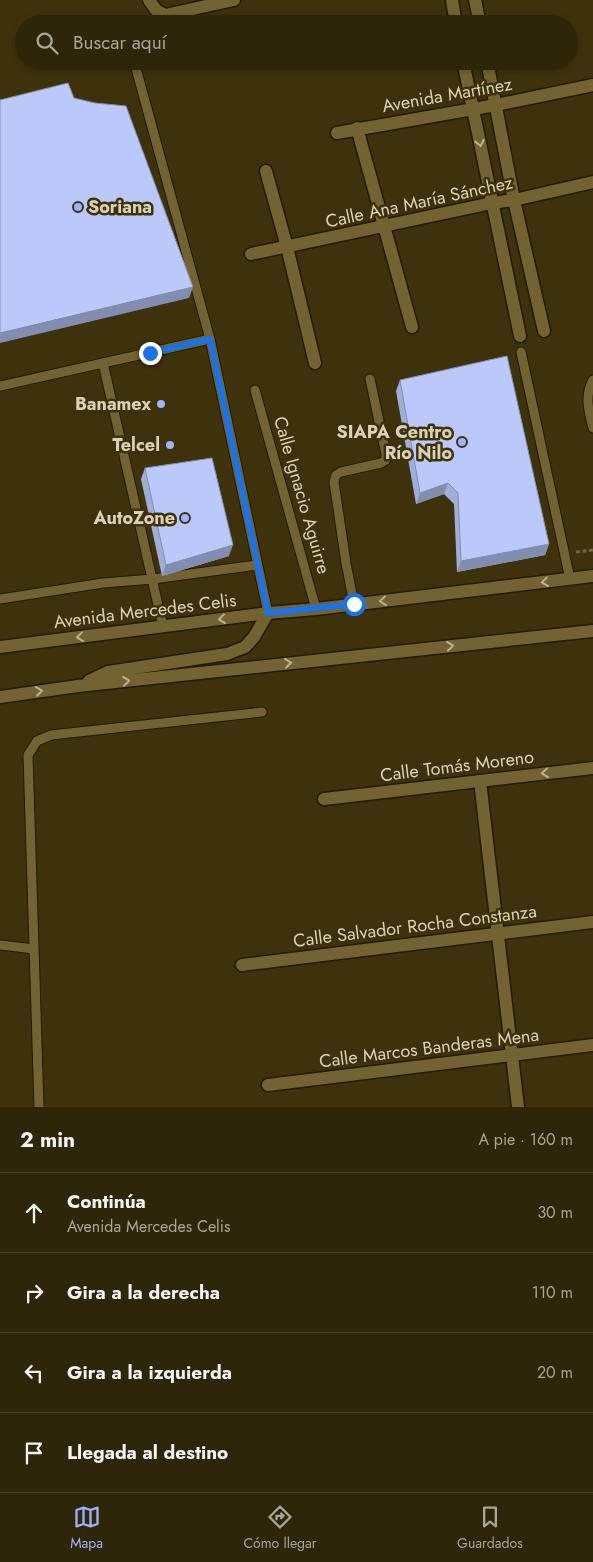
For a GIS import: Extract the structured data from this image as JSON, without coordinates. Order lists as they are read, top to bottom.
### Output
{
  "streets": {
    "street": [
      "Avenida Martínez",
      "Calle Ana María Sánchez",
      "Avenida Mercedes Celis",
      "Calle Tomás Moreno",
      "Calle Salvador Rocha Constanza",
      "Calle Marcos Banderas Mena"
    ],
    "lane": ["Calle Ignacio Aguirre"]
  },
  "crossings": [
    ["Calle Ignacio Aguirre", "Avenida Mercedes Celis"]
  ],
  "one_way": ["Calle Tomás Moreno"],
  "places": [
    "Soriana",
    "Banamex",
    "SIAPA Centro Río Nilo",
    "Telcel",
    "AutoZone"
  ],
  "page": {
    "search": "Buscar aquí",
    "heading": ["2 min", "A pie · 160 m"],
    "list": [
      ["Continúa", "Avenida Mercedes Celis", "30 m"],
      ["Gira a la derecha", "110 m"],
      ["Gira a la izquierda", "20 m"],
      "Llegada al destino"
    ],
    "nav": ["Mapa", "Cómo llegar", "Guardados"]
  }
}
